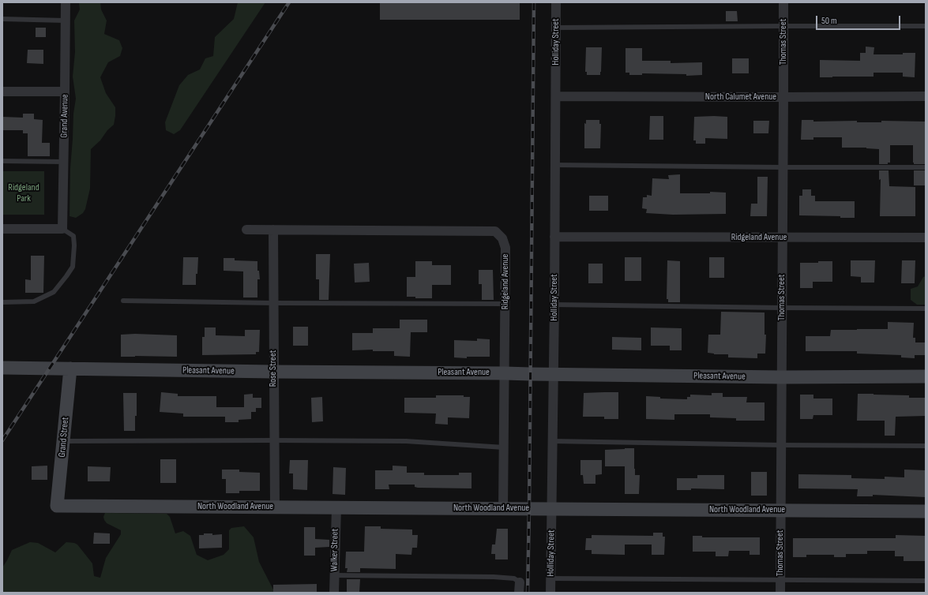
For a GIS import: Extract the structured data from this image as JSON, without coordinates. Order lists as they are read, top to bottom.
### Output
{
  "streets": {
    "street": [
      "Holliday Street",
      "Thomas Street",
      "North Calumet Avenue",
      "Grand Avenue",
      "Ridgeland Avenue",
      "Rose Street",
      "Pleasant Avenue",
      "Grand Street",
      "North Woodland Avenue",
      "Walker Street"
    ]
  },
  "crossings": [
    ["Holliday Street", "North Calumet Avenue"],
    ["Holliday Street", "Ridgeland Avenue"],
    ["Holliday Street", "Pleasant Avenue"],
    ["Holliday Street", "North Woodland Avenue"],
    ["Thomas Street", "North Calumet Avenue"],
    ["Thomas Street", "Ridgeland Avenue"],
    ["Thomas Street", "Pleasant Avenue"],
    ["Thomas Street", "North Woodland Avenue"],
    ["Ridgeland Avenue", "Rose Street"],
    ["Ridgeland Avenue", "Pleasant Avenue"],
    ["Ridgeland Avenue", "North Woodland Avenue"],
    ["Rose Street", "Pleasant Avenue"],
    ["Rose Street", "North Woodland Avenue"],
    ["Pleasant Avenue", "Grand Street"],
    ["Grand Street", "North Woodland Avenue"],
    ["North Woodland Avenue", "Walker Street"]
  ],
  "parks": ["Ridgeland Park"],
  "scale_bar": "50 m"
}
